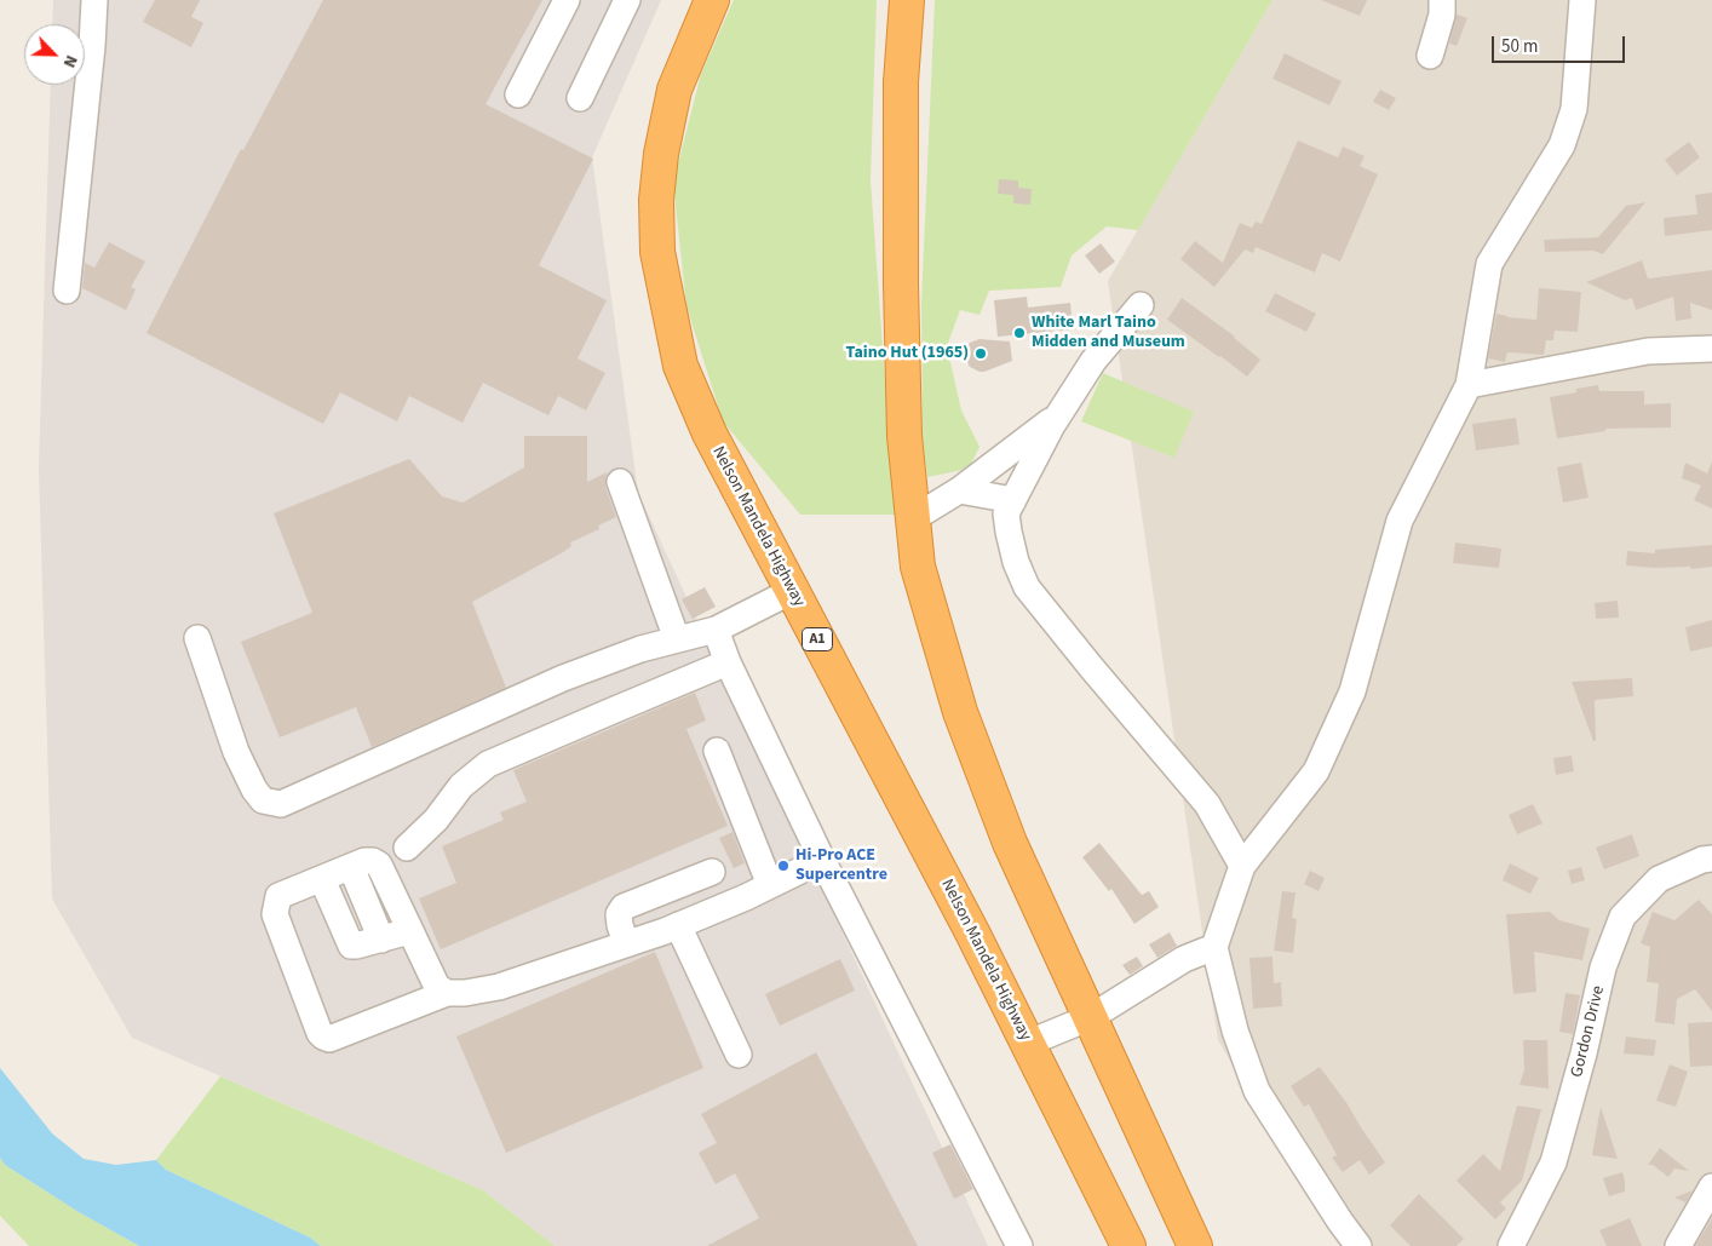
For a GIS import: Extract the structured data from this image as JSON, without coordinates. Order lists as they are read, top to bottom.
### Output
{
  "streets": {
    "highway": ["Nelson Mandela Highway", "A1"],
    "street": ["Gordon Drive"]
  },
  "places": ["White Marl Taino Midden and Museum", "Taino Hut (1965)", "Hi-Pro ACE Supercentre"],
  "scale_bar": "50 m",
  "north": "bottom right"
}
